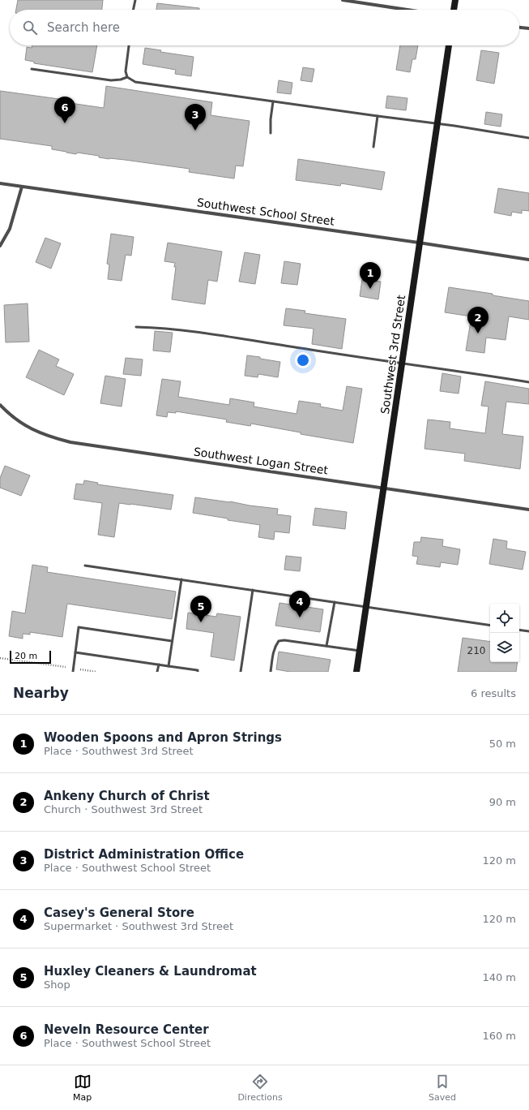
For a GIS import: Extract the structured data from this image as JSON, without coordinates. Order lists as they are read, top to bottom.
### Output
{
  "streets": {
    "street": ["Southwest School Street", "Southwest 3rd Street", "Southwest Logan Street"]
  },
  "crossings": [
    ["Southwest School Street", "Southwest 3rd Street"],
    ["Southwest 3rd Street", "Southwest Logan Street"]
  ],
  "house_numbers": ["210"],
  "scale_bar": "20 m",
  "page": {
    "search": "Search here",
    "pins": [
      "6",
      "3",
      "1",
      "2",
      "4",
      "5"
    ],
    "scale": "20 m",
    "heading": ["Nearby", "6 results"],
    "list": [
      {
        "mark": "1",
        "name": "Wooden Spoons and Apron Strings",
        "note": "Place · Southwest 3rd Street",
        "value": "50 m"
      },
      {
        "mark": "2",
        "name": "Ankeny Church of Christ",
        "note": "Church · Southwest 3rd Street",
        "value": "90 m"
      },
      {
        "mark": "3",
        "name": "District Administration Office",
        "note": "Place · Southwest School Street",
        "value": "120 m"
      },
      {
        "mark": "4",
        "name": "Casey's General Store",
        "note": "Supermarket · Southwest 3rd Street",
        "value": "120 m"
      },
      {
        "mark": "5",
        "name": "Huxley Cleaners & Laundromat",
        "note": "Shop",
        "value": "140 m"
      },
      {
        "mark": "6",
        "name": "Neveln Resource Center",
        "note": "Place · Southwest School Street",
        "value": "160 m"
      }
    ],
    "nav": ["Map", "Directions", "Saved"]
  }
}
